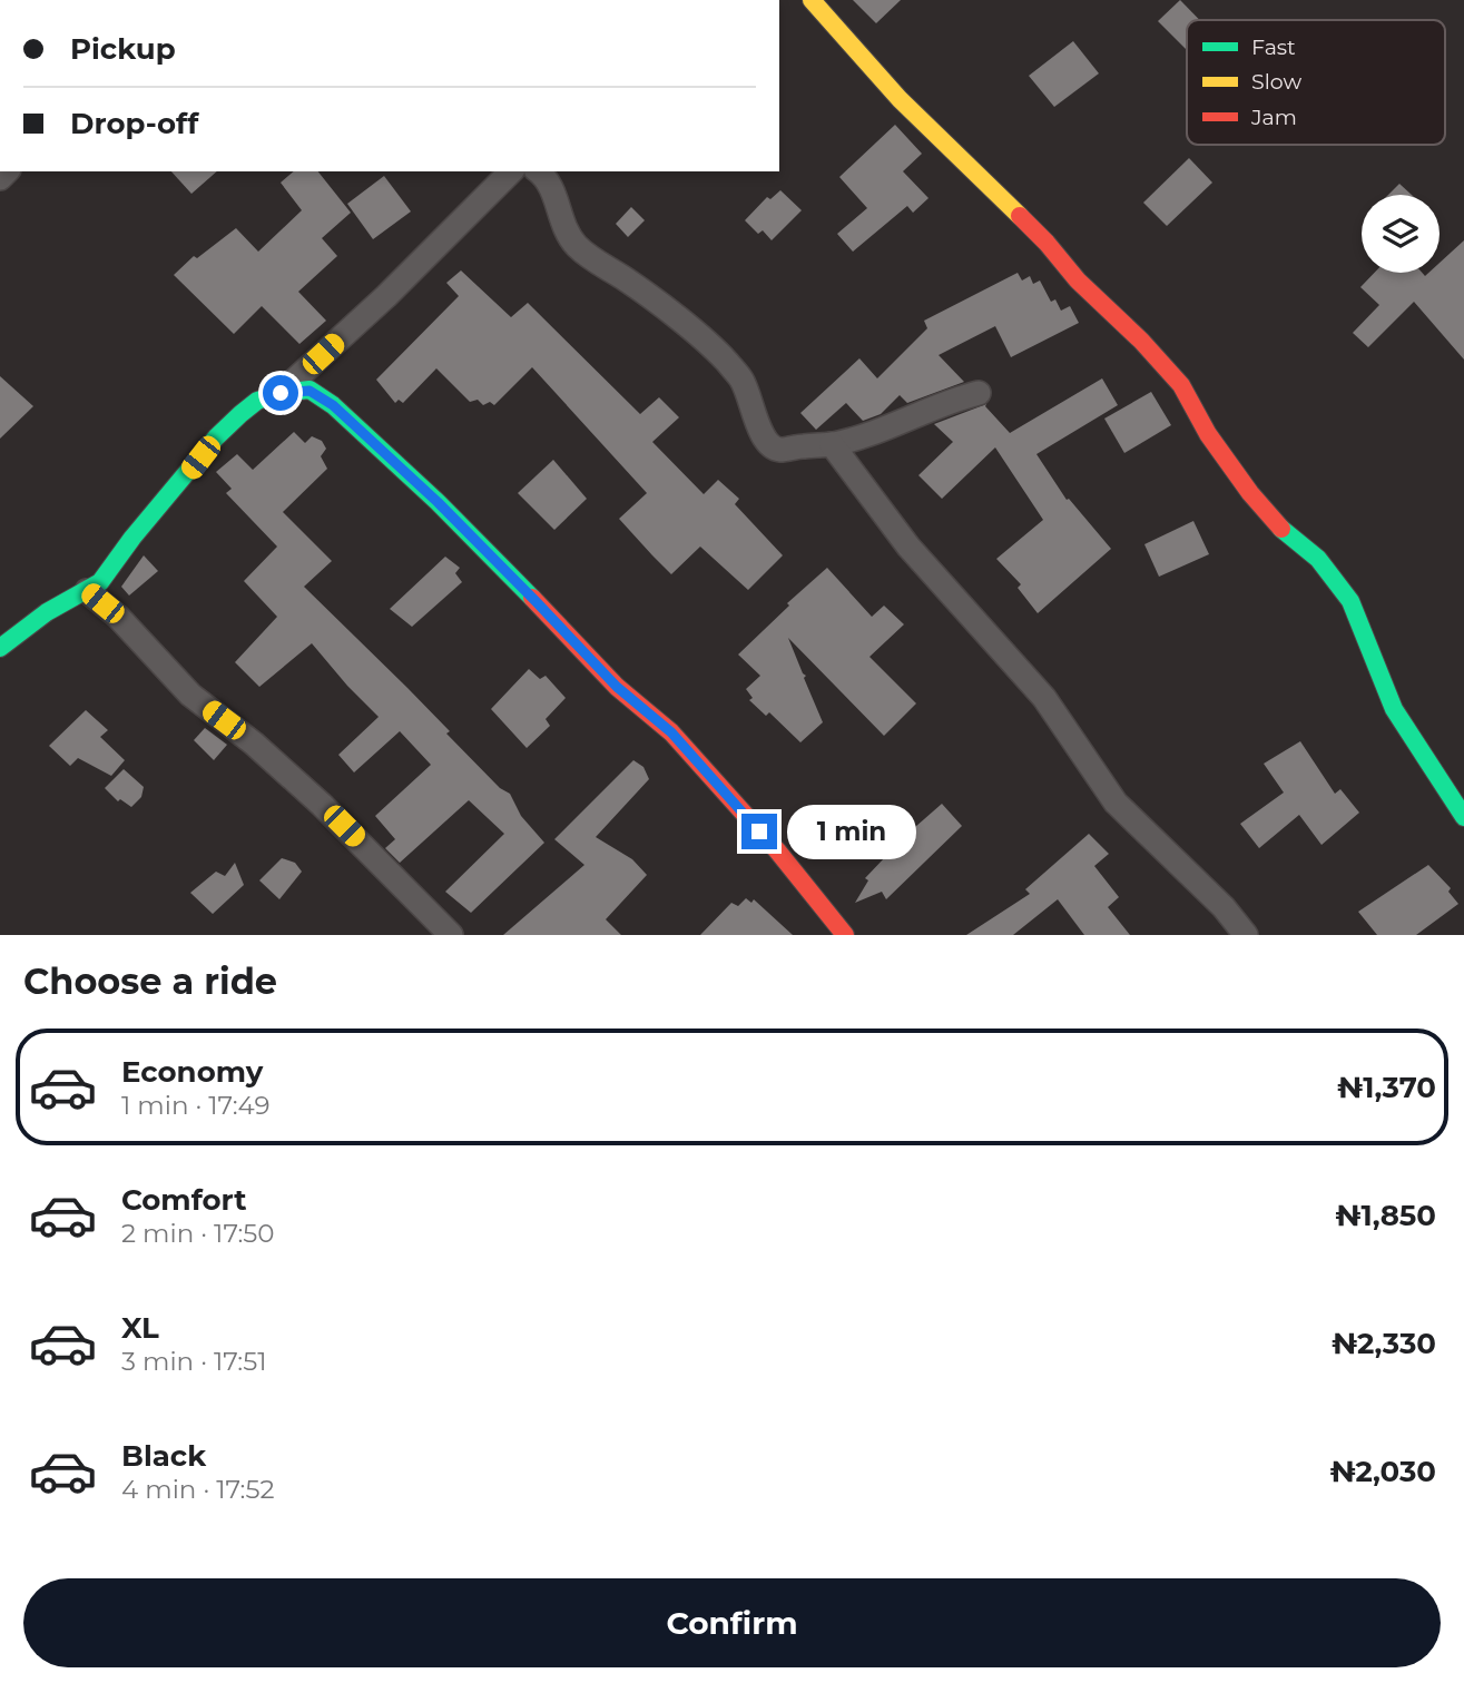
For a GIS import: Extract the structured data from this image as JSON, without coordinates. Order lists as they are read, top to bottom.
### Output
{
  "legend": ["Fast", "Slow", "Jam"],
  "page": {
    "banner": ["Pickup", "Drop-off"],
    "bubble": "1 min",
    "heading": "Choose a ride",
    "list": [
      {
        "name": "Economy",
        "note": "1 min · 17:49",
        "value": "₦1,370"
      },
      {
        "name": "Comfort",
        "note": "2 min · 17:50",
        "value": "₦1,850"
      },
      {
        "name": "XL",
        "note": "3 min · 17:51",
        "value": "₦2,330"
      },
      {
        "name": "Black",
        "note": "4 min · 17:52",
        "value": "₦2,030"
      }
    ],
    "buttons": "Confirm"
  }
}
